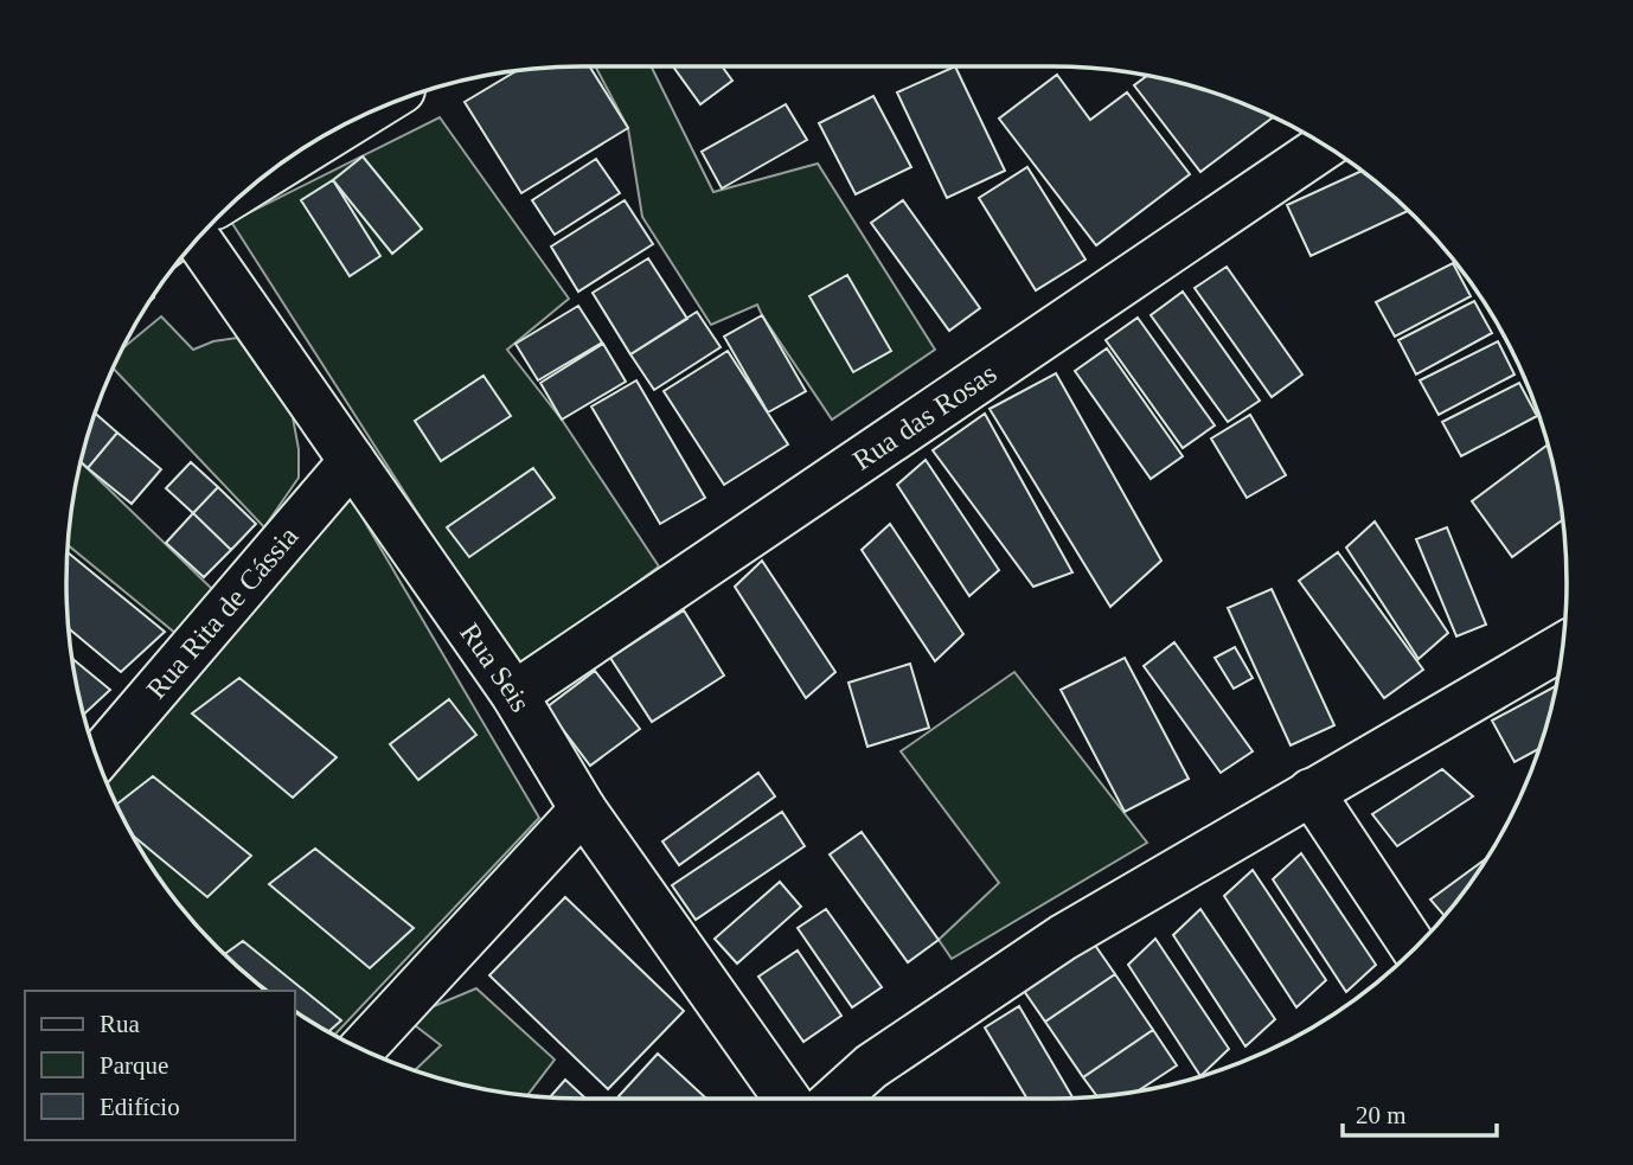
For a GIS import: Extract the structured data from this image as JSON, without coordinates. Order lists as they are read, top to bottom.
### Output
{
  "streets": {
    "street": ["Rua das Rosas", "Rua Rita de Cássia", "Rua Seis"]
  },
  "crossings": [
    ["Rua das Rosas", "Rua Seis"],
    ["Rua Rita de Cássia", "Rua Seis"]
  ],
  "legend": ["Rua", "Parque", "Edifício"],
  "scale_bar": "20 m"
}
